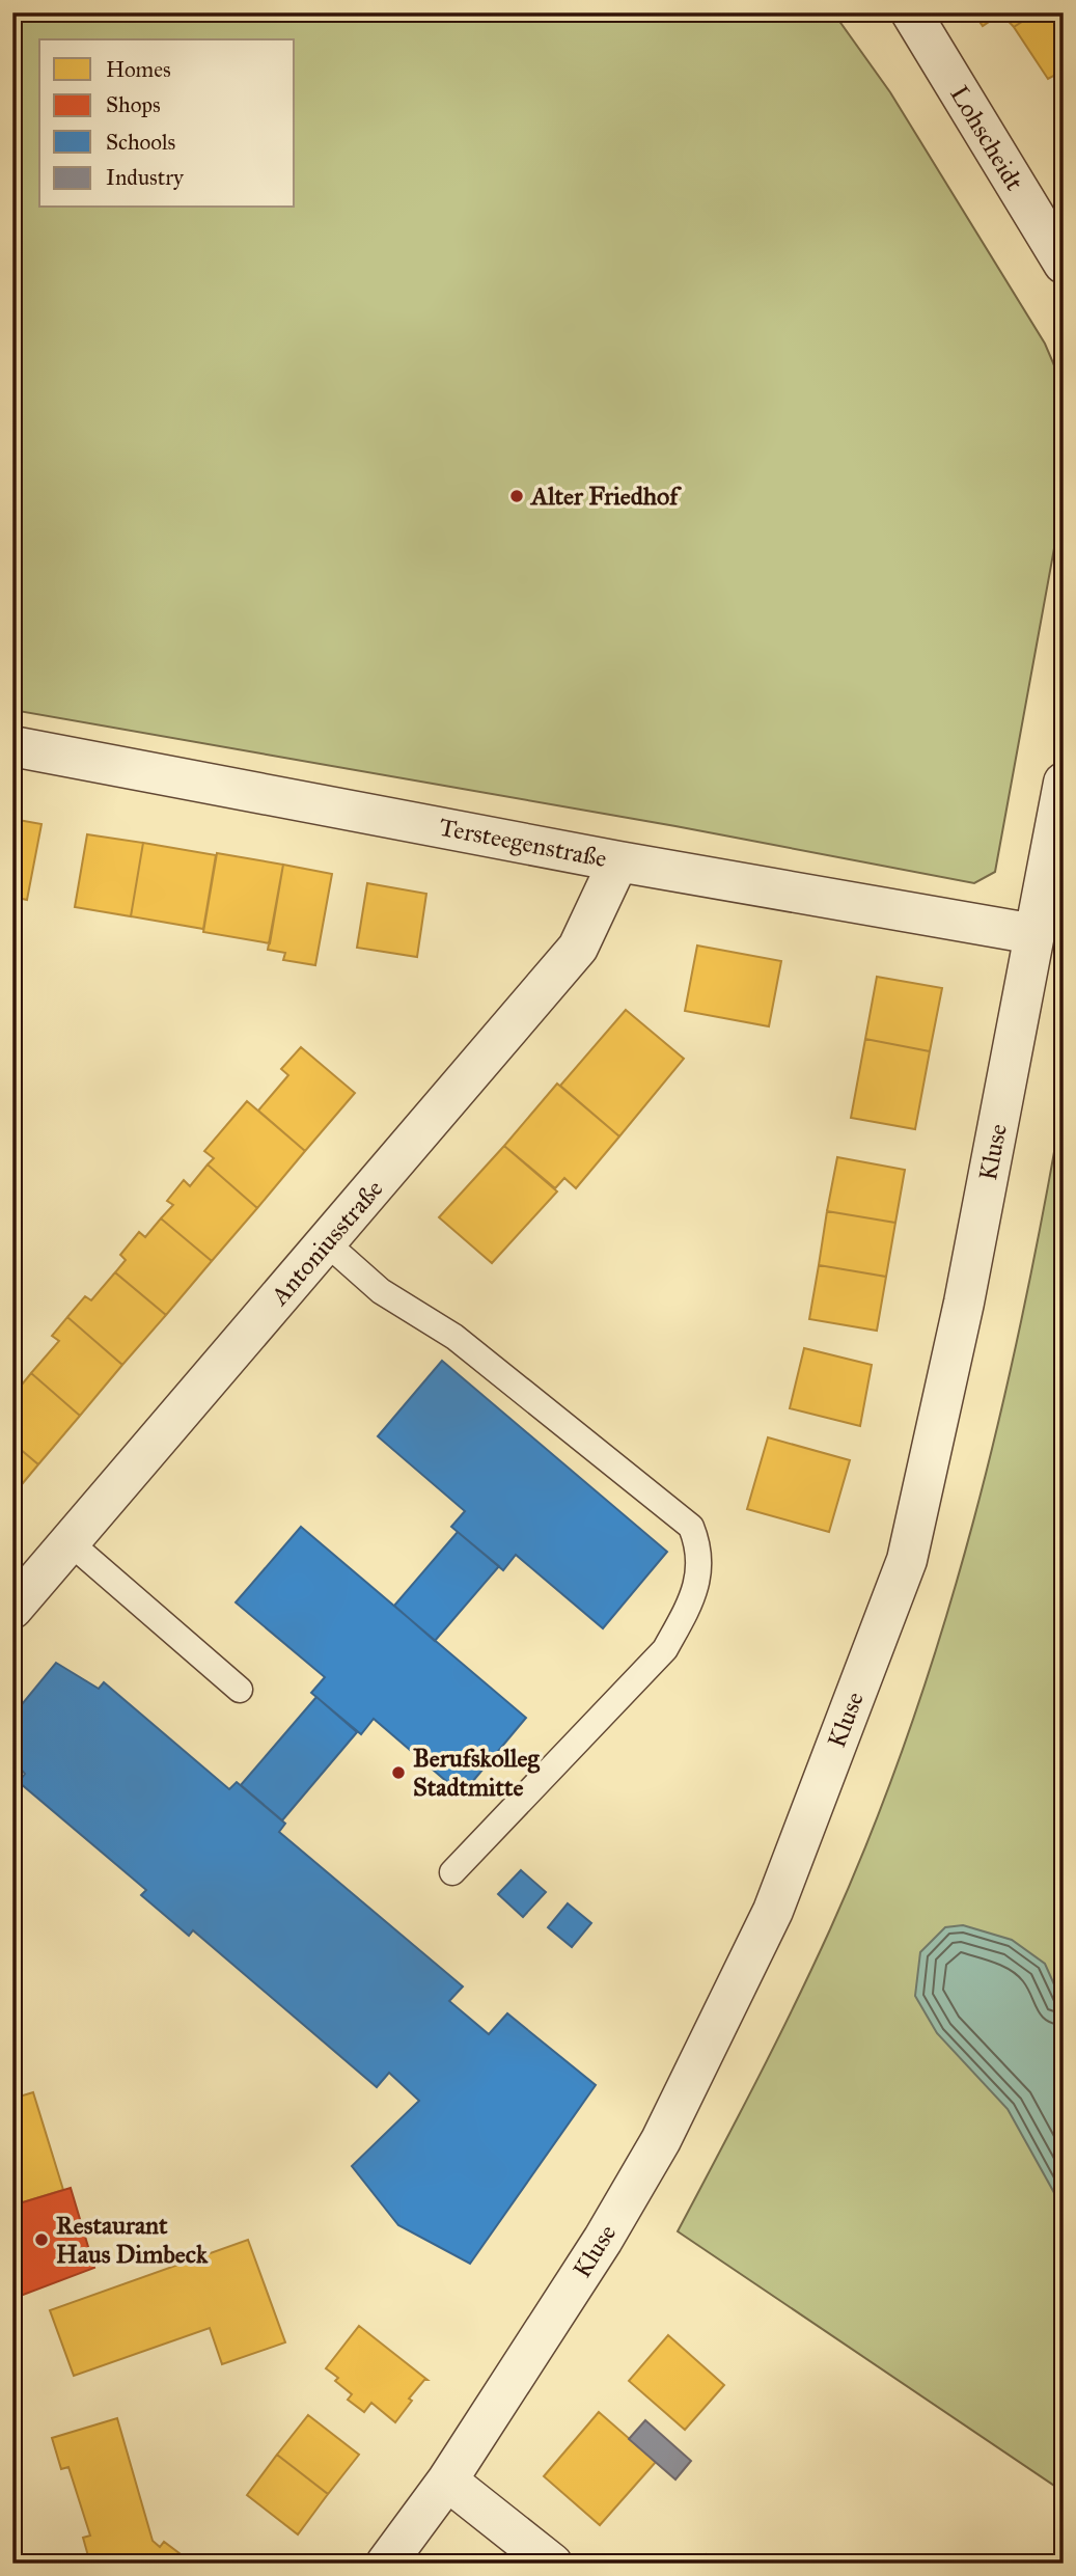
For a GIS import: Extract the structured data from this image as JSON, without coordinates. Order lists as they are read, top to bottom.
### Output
{
  "streets": {
    "street": [
      "Lohscheidt",
      "Tersteegenstraße",
      "Kluse",
      "Antoniusstraße"
    ]
  },
  "crossings": [
    ["Tersteegenstraße", "Kluse"],
    ["Tersteegenstraße", "Antoniusstraße"]
  ],
  "places": ["Alter Friedhof", "Berufskolleg Stadtmitte", "Restaurant Haus Dimbeck"],
  "legend": [
    "Homes",
    "Shops",
    "Schools",
    "Industry"
  ]
}
